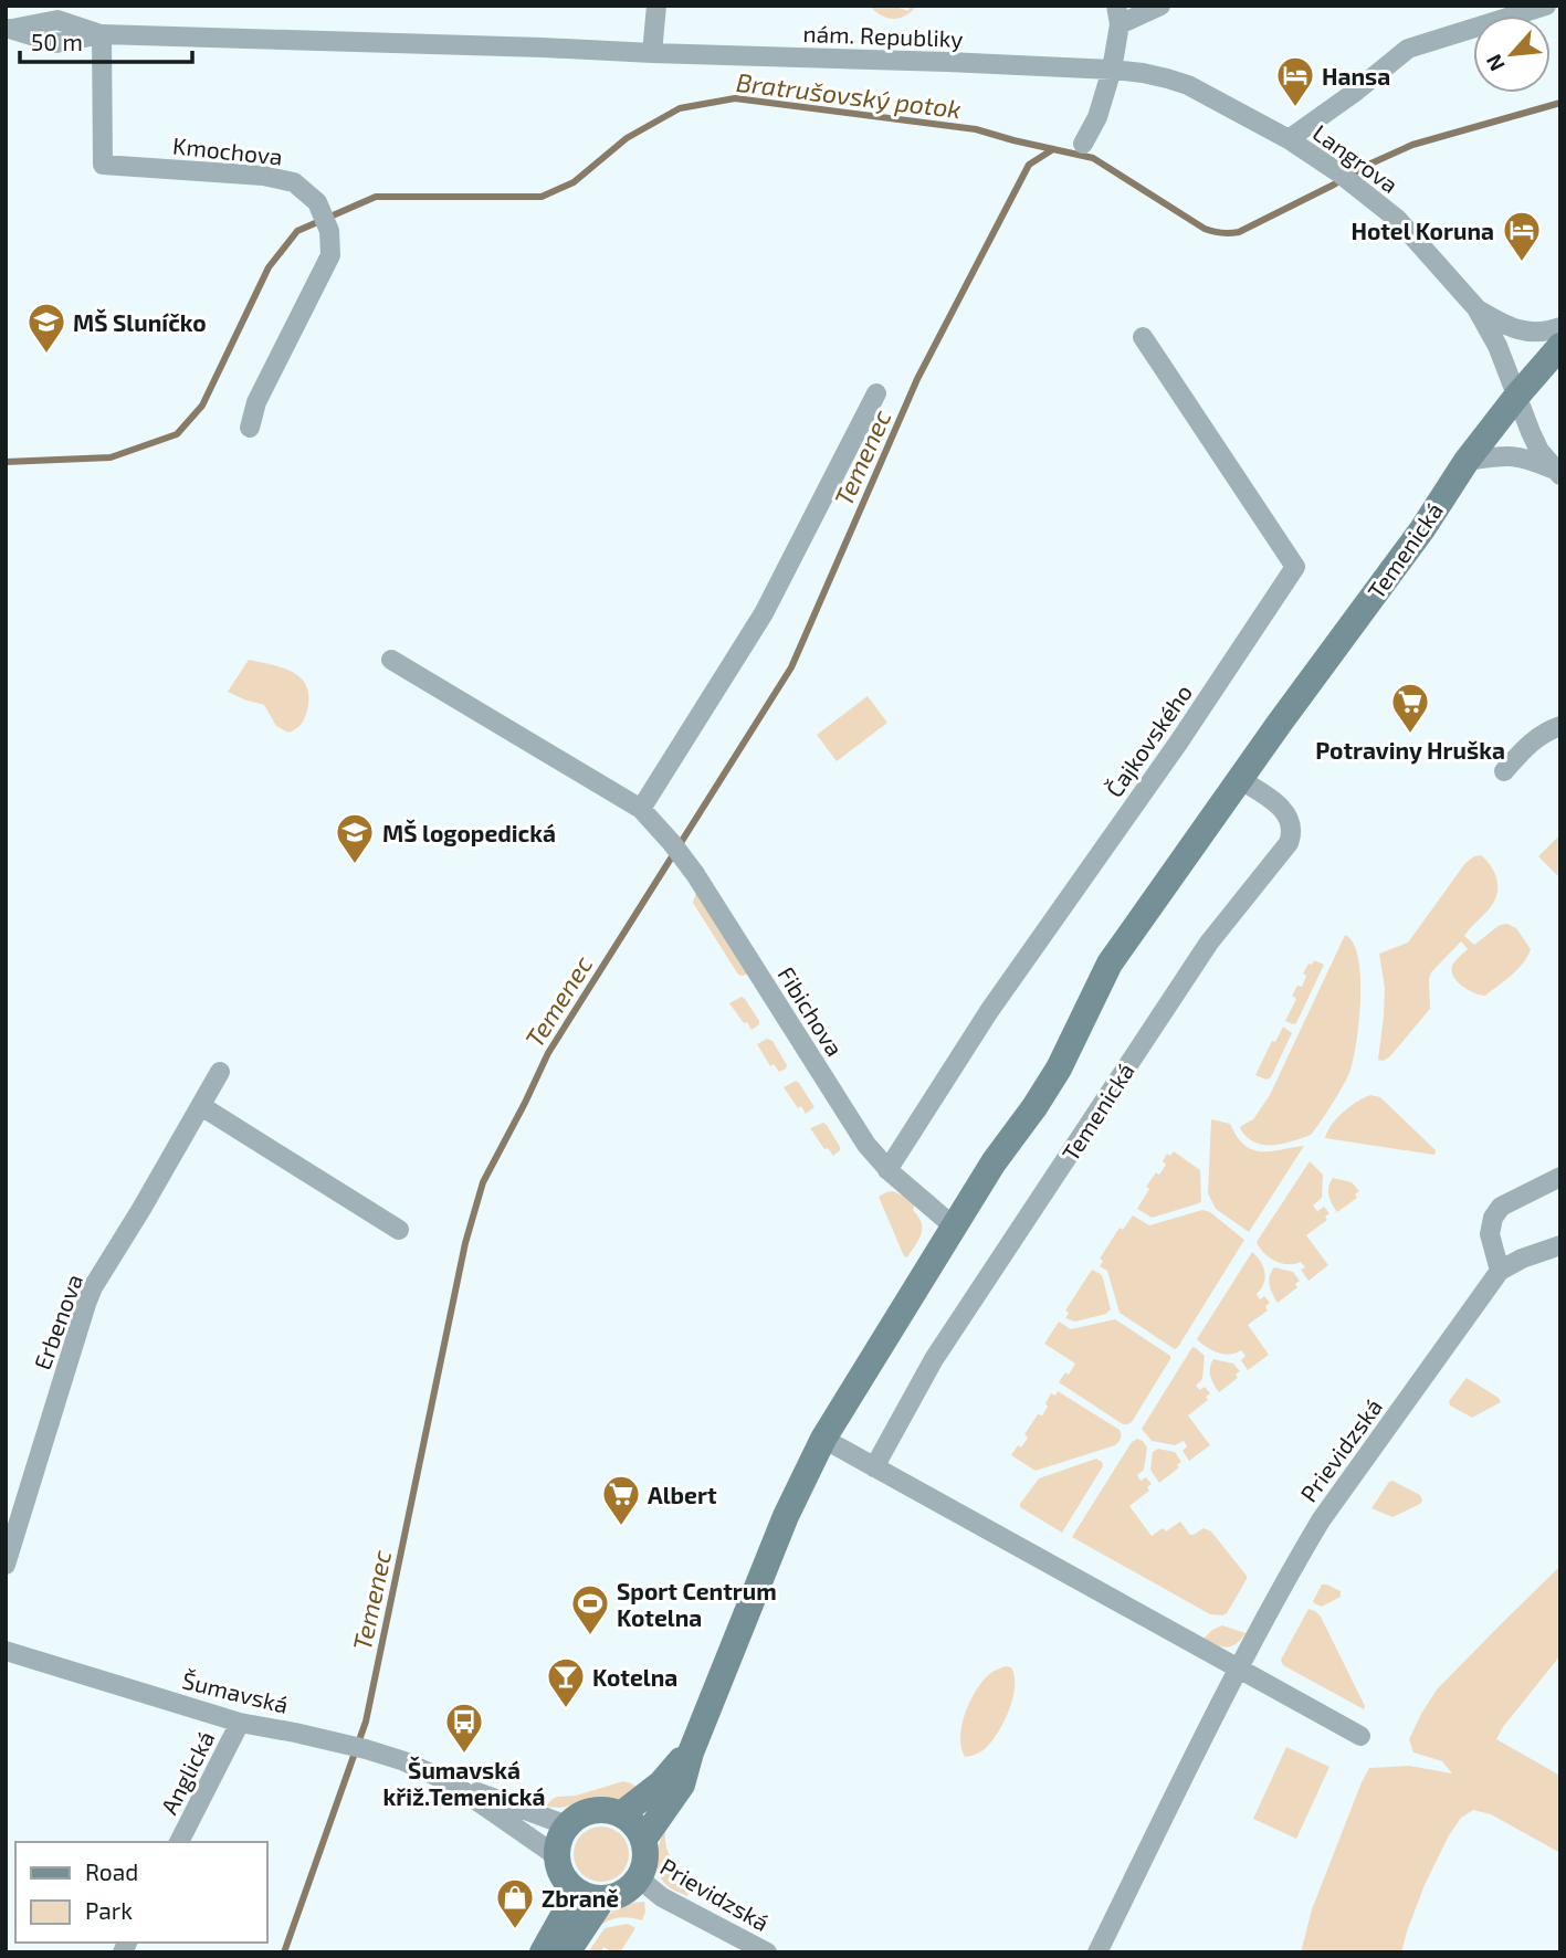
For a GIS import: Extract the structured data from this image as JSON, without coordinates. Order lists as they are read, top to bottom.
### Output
{
  "streets": {
    "street": [
      "nám. Republiky",
      "Kmochova",
      "Langrova",
      "Temenická",
      "Čajkovského",
      "Fibichova",
      "Erbenova",
      "Prievidzská",
      "Šumavská",
      "Anglická"
    ]
  },
  "crossings": [
    ["nám. Republiky", "Kmochova"],
    ["nám. Republiky", "Langrova"],
    ["Langrova", "Temenická"],
    ["Temenická", "Fibichova"],
    ["Temenická", "Prievidzská"],
    ["Temenická", "Šumavská"],
    ["Čajkovského", "Fibichova"],
    ["Prievidzská", "Šumavská"],
    ["Šumavská", "Anglická"]
  ],
  "water": ["Bratrušovský potok", "Temenec"],
  "places": {
    "hotel": ["Hansa", "Hotel Koruna"],
    "school or university": ["MŠ Sluníčko", "MŠ logopedická"],
    "supermarket": ["Potraviny Hruška", "Albert"],
    "sports": ["Sport Centrum Kotelna"],
    "bar": ["Kotelna"],
    "bus stop": ["Šumavská křiž.Temenická"],
    "shop": ["Zbraně"]
  },
  "legend": ["Road", "Park"],
  "scale_bar": "50 m",
  "north": "bottom left"
}
